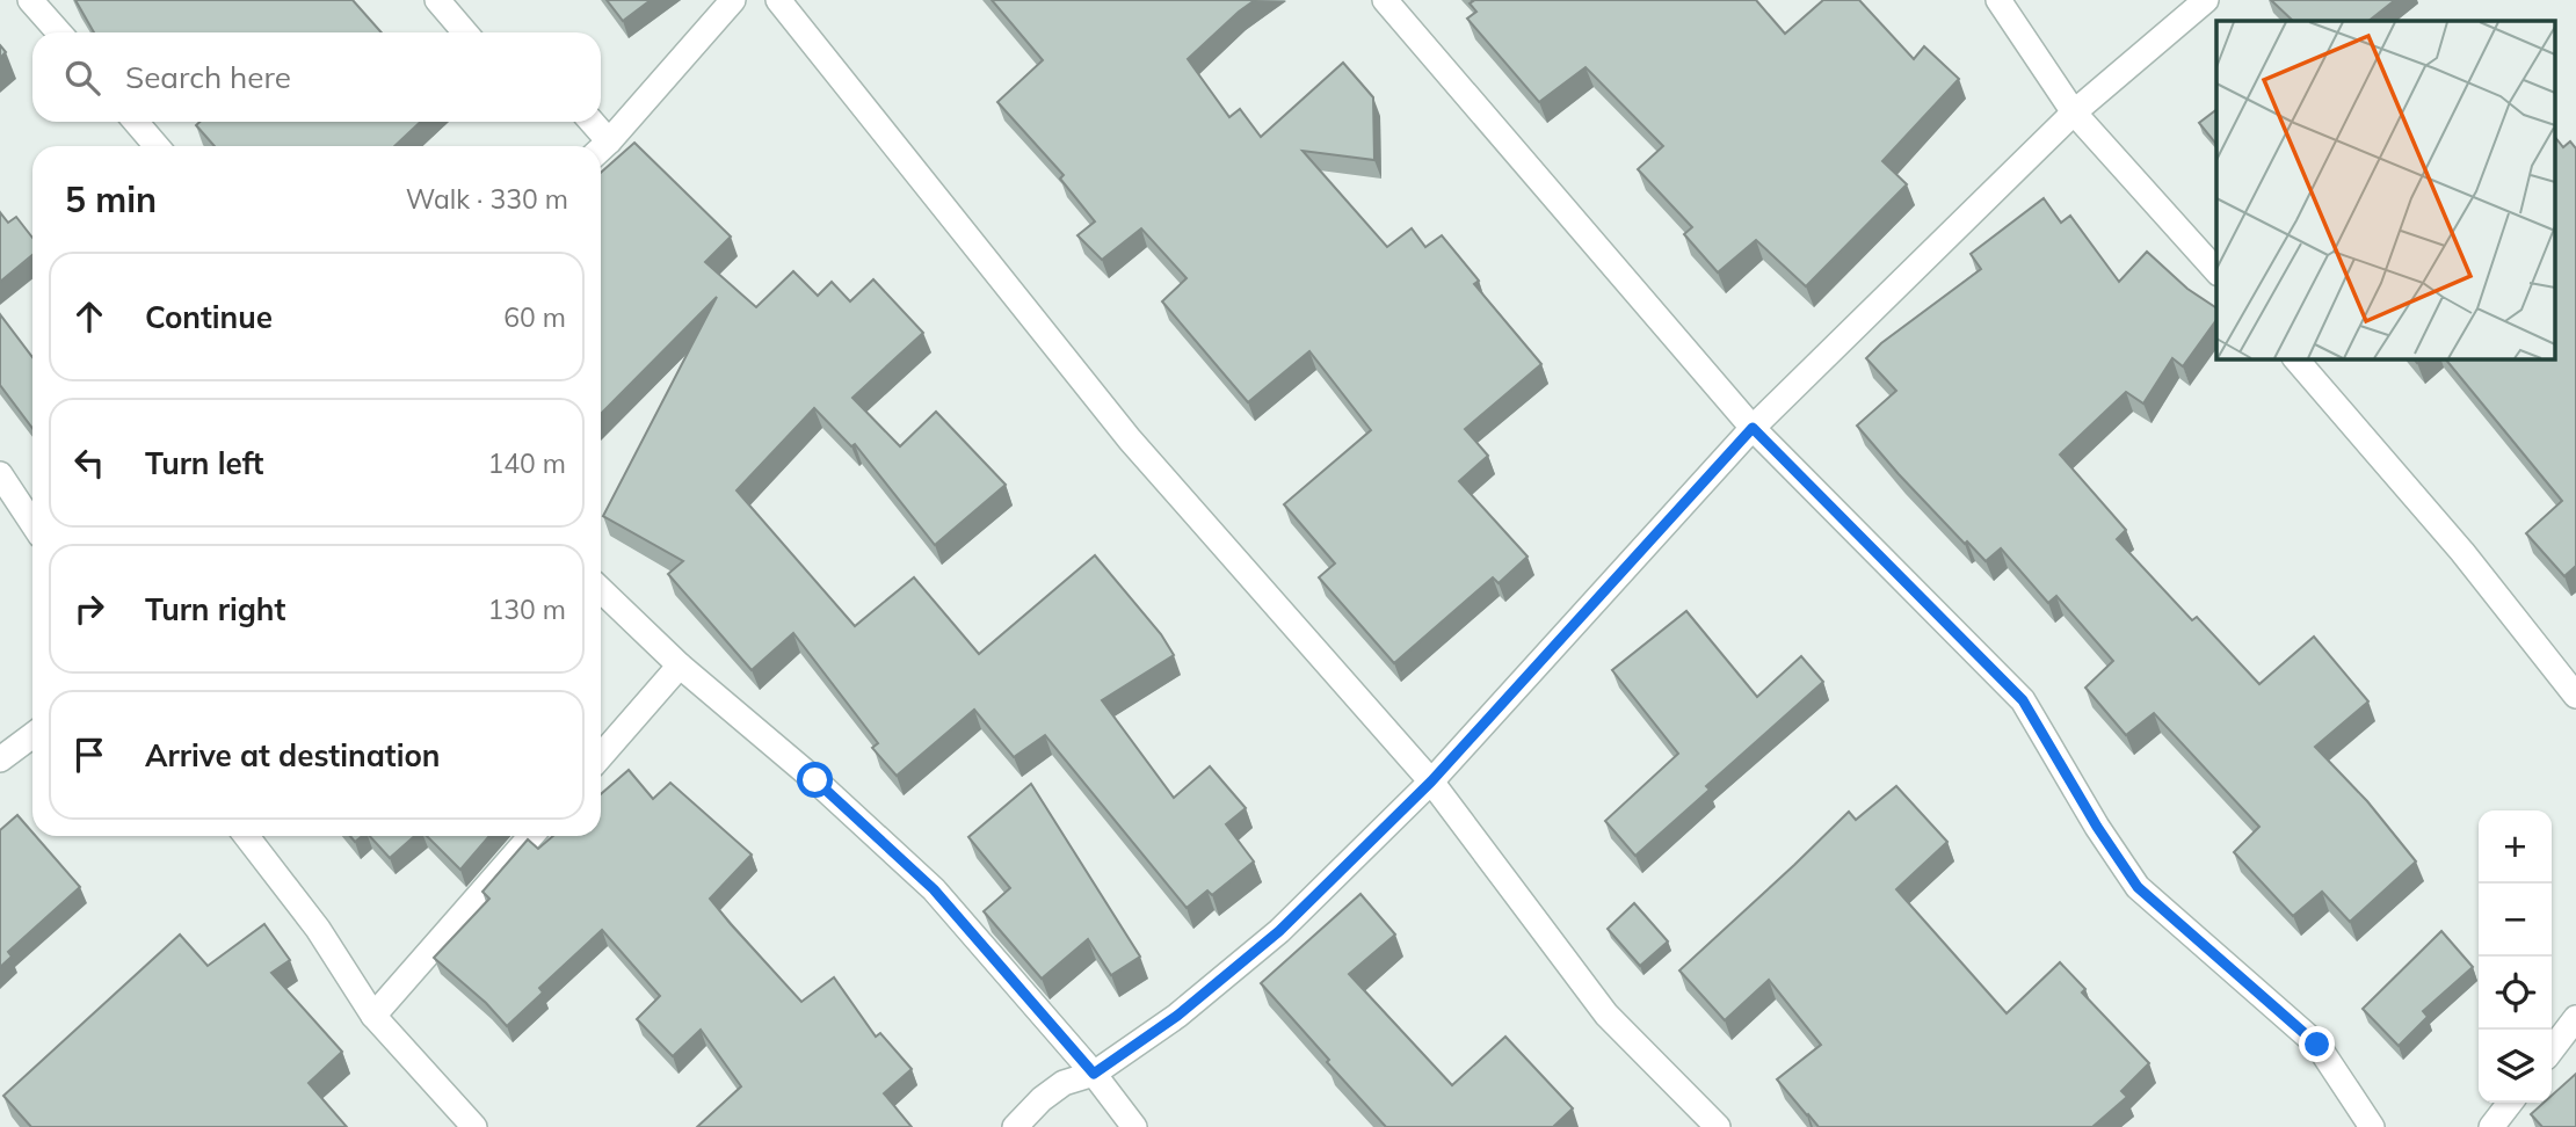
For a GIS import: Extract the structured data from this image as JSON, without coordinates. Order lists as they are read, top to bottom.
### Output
{
  "page": {
    "search": "Search here",
    "heading": ["5 min", "Walk · 330 m"],
    "list": [
      ["Continue", "60 m"],
      ["Turn left", "140 m"],
      ["Turn right", "130 m"],
      "Arrive at destination"
    ],
    "map_buttons": ["+", "−"]
  }
}
